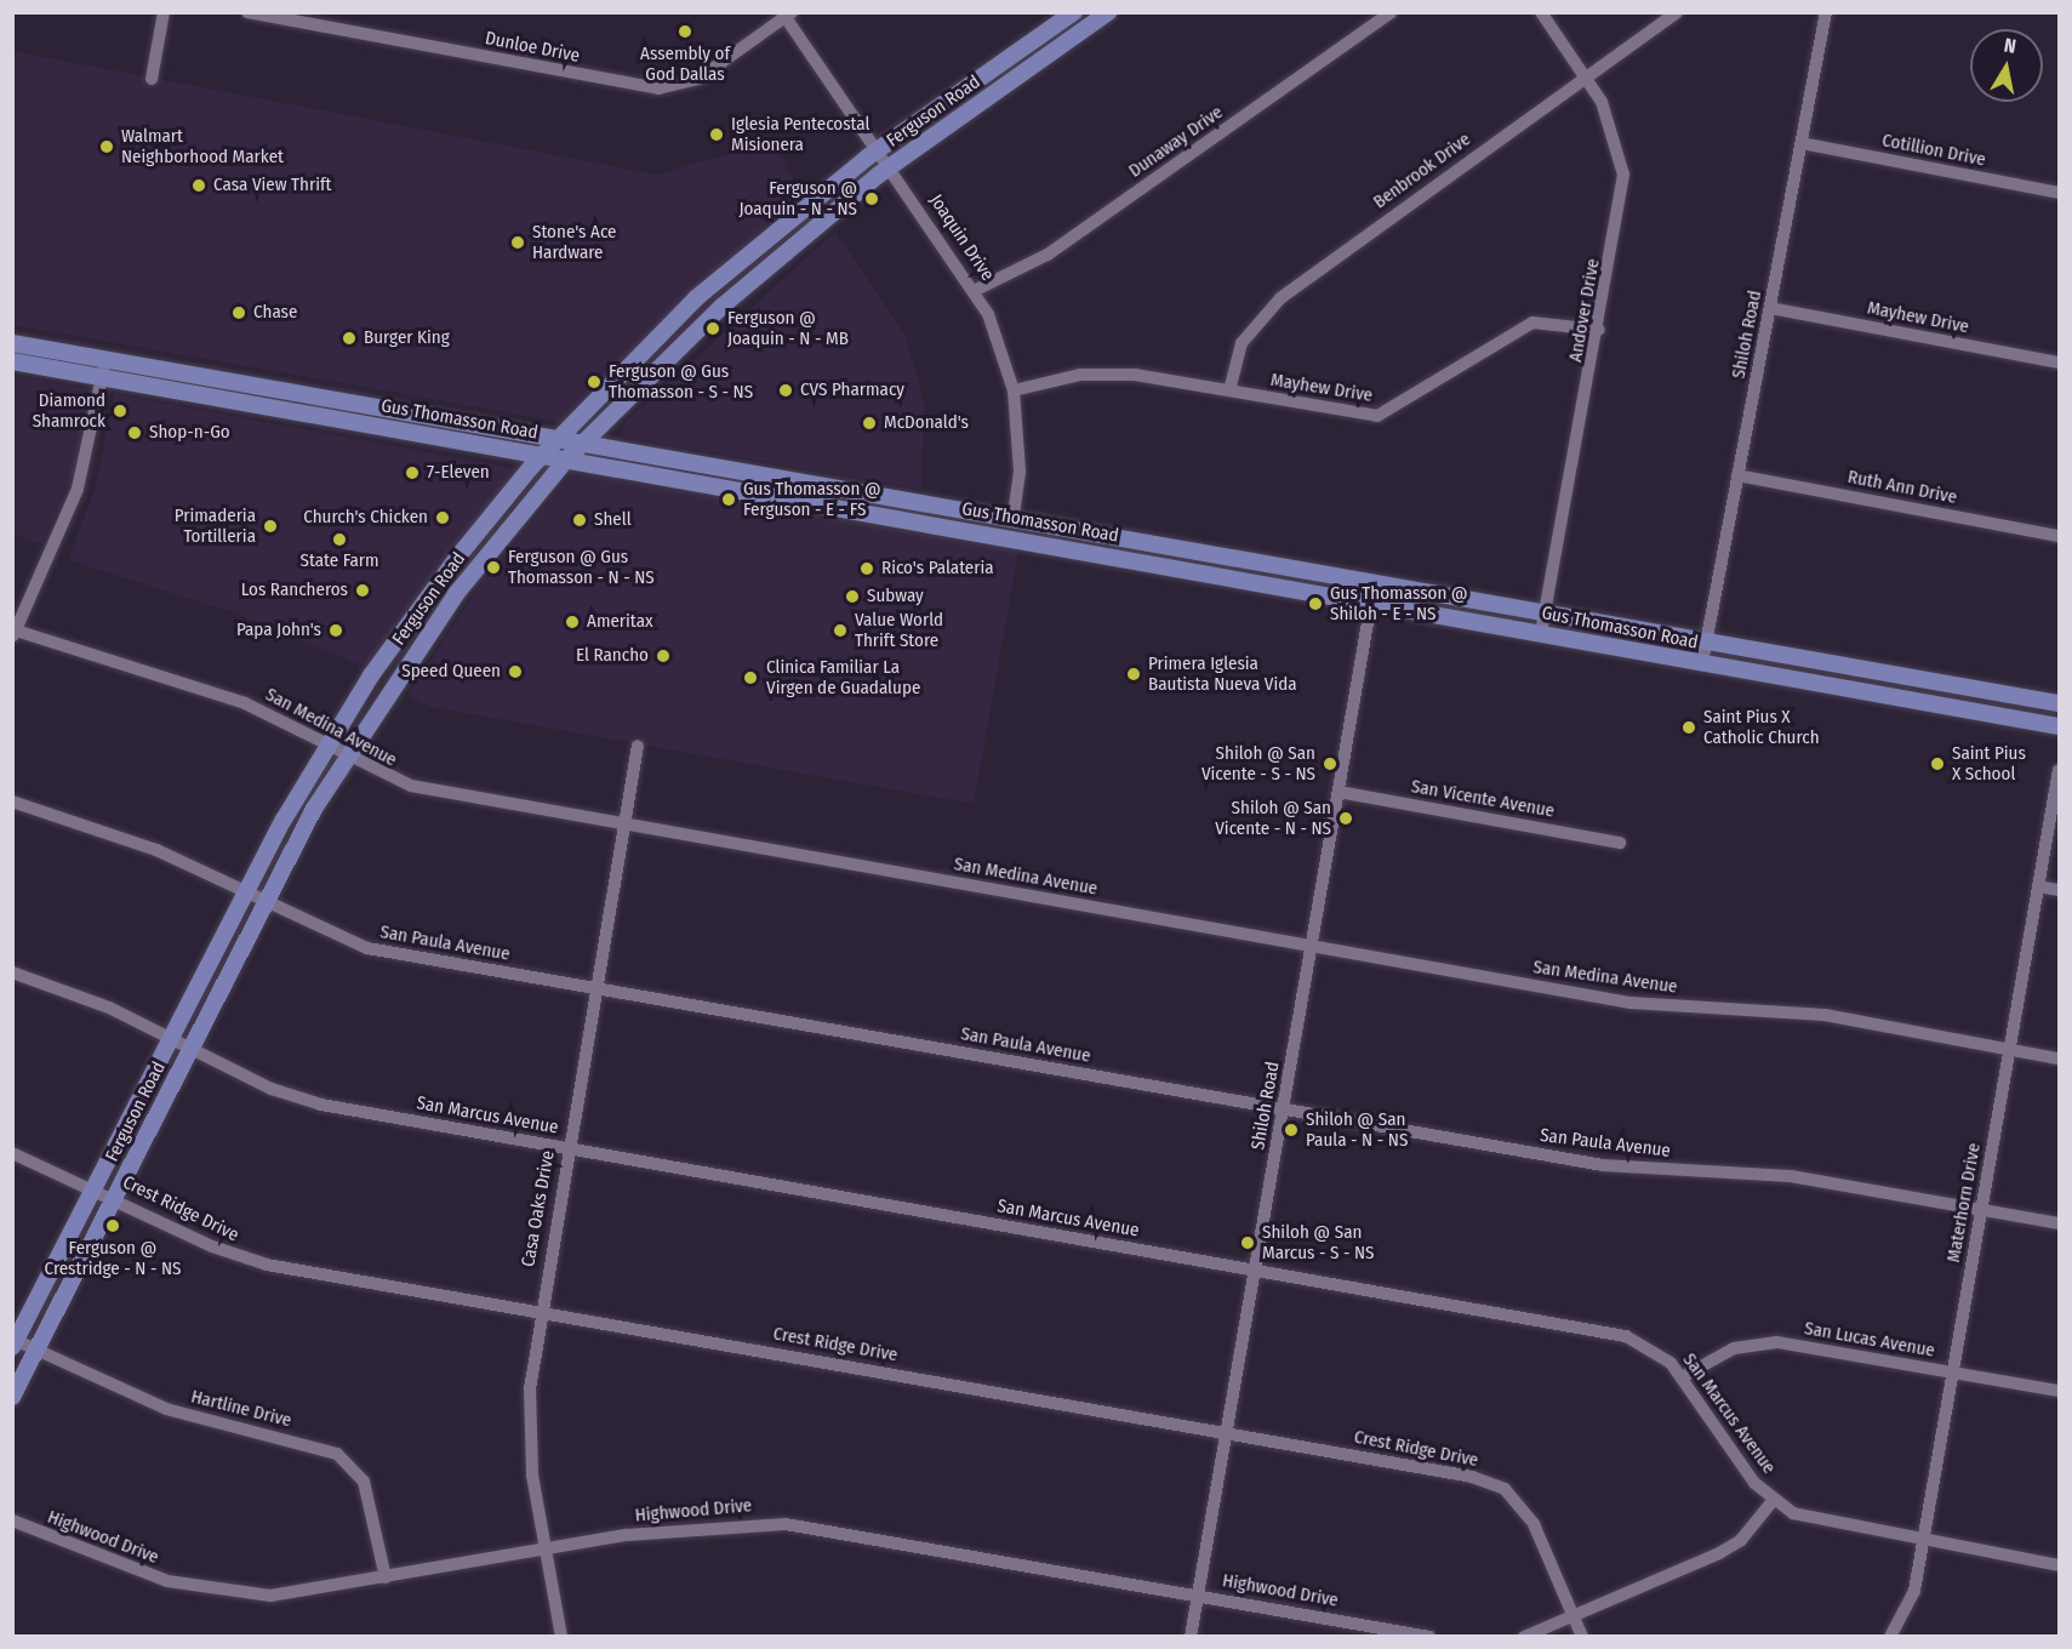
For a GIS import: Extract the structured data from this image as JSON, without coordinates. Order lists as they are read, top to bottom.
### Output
{
  "streets": {
    "main road": ["Ferguson Road", "Gus Thomasson Road"],
    "street": [
      "Dunloe Drive",
      "Dunaway Drive",
      "Cotillion Drive",
      "Benbrook Drive",
      "Joaquin Drive",
      "Andover Drive",
      "Mayhew Drive",
      "Shiloh Road",
      "Ruth Ann Drive",
      "San Medina Avenue",
      "San Vicente Avenue",
      "San Paula Avenue",
      "San Marcus Avenue",
      "Materhorn Drive",
      "Crest Ridge Drive",
      "Casa Oaks Drive",
      "San Lucas Avenue",
      "Hartline Drive",
      "Highwood Drive"
    ]
  },
  "crossings": [
    ["Dunloe Drive", "Joaquin Drive"],
    ["Ferguson Road", "Joaquin Drive"],
    ["Ferguson Road", "Gus Thomasson Road"],
    ["Ferguson Road", "San Medina Avenue"],
    ["Ferguson Road", "San Paula Avenue"],
    ["Ferguson Road", "San Marcus Avenue"],
    ["Ferguson Road", "Crest Ridge Drive"],
    ["Ferguson Road", "Hartline Drive"],
    ["Dunaway Drive", "Joaquin Drive"],
    ["Cotillion Drive", "Shiloh Road"],
    ["Benbrook Drive", "Andover Drive"],
    ["Benbrook Drive", "Mayhew Drive"],
    ["Joaquin Drive", "Mayhew Drive"],
    ["Joaquin Drive", "Gus Thomasson Road"],
    ["Andover Drive", "Mayhew Drive"],
    ["Andover Drive", "Gus Thomasson Road"],
    ["Mayhew Drive", "Shiloh Road"],
    ["Shiloh Road", "Gus Thomasson Road"],
    ["Shiloh Road", "Ruth Ann Drive"],
    ["Shiloh Road", "San Medina Avenue"],
    ["Shiloh Road", "San Vicente Avenue"],
    ["Shiloh Road", "San Paula Avenue"],
    ["Shiloh Road", "San Marcus Avenue"],
    ["Shiloh Road", "Crest Ridge Drive"],
    ["Shiloh Road", "Highwood Drive"],
    ["San Medina Avenue", "Materhorn Drive"],
    ["San Medina Avenue", "Casa Oaks Drive"],
    ["San Paula Avenue", "Materhorn Drive"],
    ["San Paula Avenue", "Casa Oaks Drive"],
    ["San Marcus Avenue", "Materhorn Drive"],
    ["San Marcus Avenue", "Casa Oaks Drive"],
    ["San Marcus Avenue", "San Lucas Avenue"],
    ["Materhorn Drive", "San Lucas Avenue"],
    ["Crest Ridge Drive", "Casa Oaks Drive"],
    ["Casa Oaks Drive", "Highwood Drive"],
    ["Hartline Drive", "Highwood Drive"]
  ],
  "places": [
    "Assembly of God Dallas",
    "Iglesia Pentecostal Misionera",
    "Walmart Neighborhood Market",
    "Casa View Thrift",
    "Ferguson @ Joaquin - N - NS",
    "Stone's Ace Hardware",
    "Chase",
    "Ferguson @ Joaquin - N - MB",
    "Burger King",
    "Ferguson @ Gus Thomasson - S - NS",
    "CVS Pharmacy",
    "Diamond Shamrock",
    "McDonald's",
    "Shop-n-Go",
    "7-Eleven",
    "Gus Thomasson @ Ferguson - E - FS",
    "Church's Chicken",
    "Shell",
    "Primaderia Tortilleria",
    "State Farm",
    "Ferguson @ Gus Thomasson - N - NS",
    "Rico's Palateria",
    "Los Rancheros",
    "Subway",
    "Gus Thomasson @ Shiloh - E - NS",
    "Ameritax",
    "Papa John's",
    "Value World Thrift Store",
    "El Rancho",
    "Speed Queen",
    "Primera Iglesia Bautista Nueva Vida",
    "Clinica Familiar La Virgen de Guadalupe",
    "Saint Pius X Catholic Church",
    "Shiloh @ San Vicente - S - NS",
    "Saint Pius X School",
    "Shiloh @ San Vicente - N - NS",
    "Shiloh @ San Paula - N - NS",
    "Ferguson @ Crestridge - N - NS",
    "Shiloh @ San Marcus - S - NS"
  ],
  "north": "top"
}
